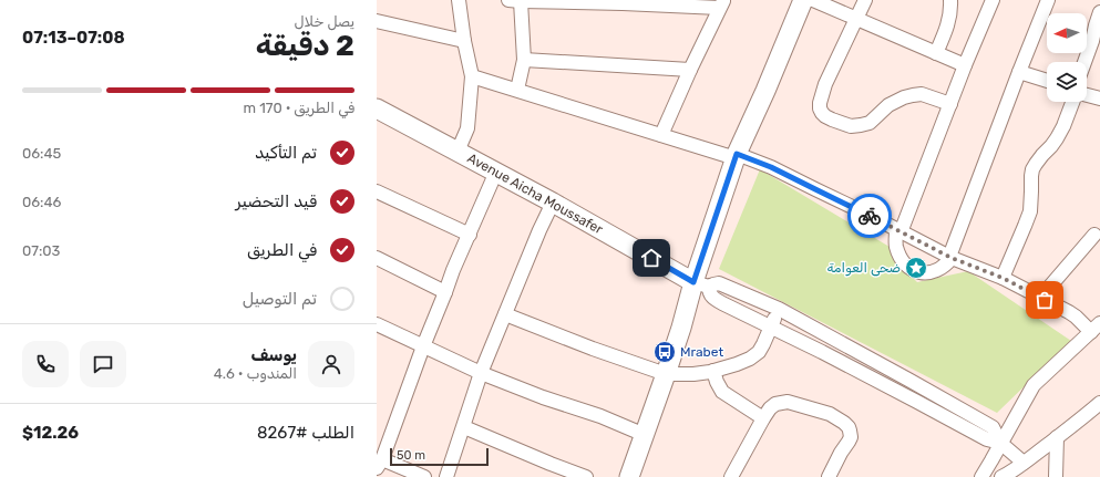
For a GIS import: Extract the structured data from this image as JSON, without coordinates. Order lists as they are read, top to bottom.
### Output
{
  "streets": {
    "street": ["Avenue Aicha Moussafer"]
  },
  "places": {
    "place": ["ضحى العوامة"],
    "bus stop": ["Mrabet"]
  },
  "scale_bar": "50 m",
  "north": "left",
  "page": {
    "heading": ["2 دقيقة", "يصل خلال", "07:08–07:13"],
    "panel": [
      "يوسف",
      "المندوب · 4.6",
      "الطلب #8267",
      "$12.26"
    ],
    "bar": "في الطريق · 170 m",
    "list": [
      ["تم التأكيد", "06:45"],
      ["قيد التحضير", "06:46"],
      ["في الطريق", "07:03"],
      "تم التوصيل"
    ],
    "scale": "50 m"
  }
}
